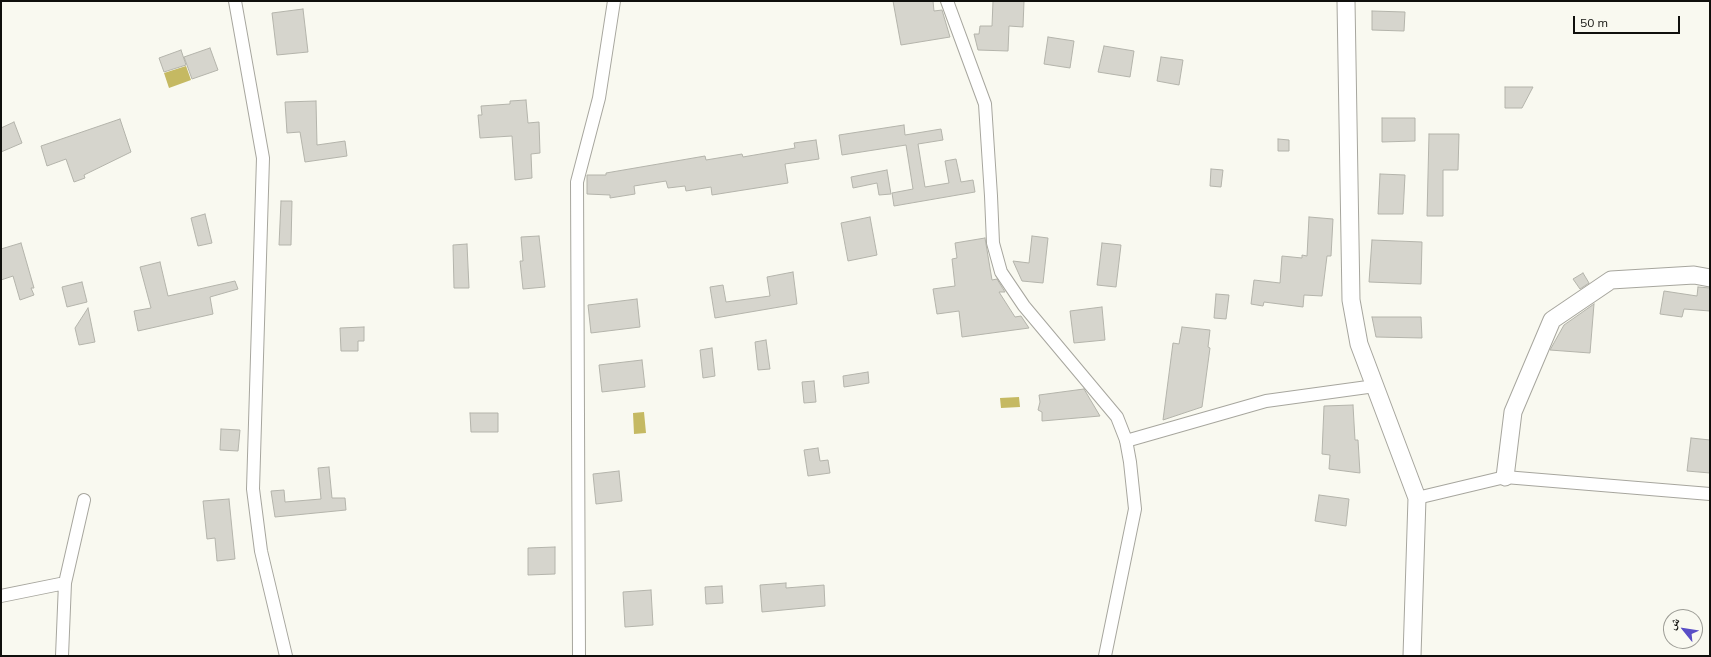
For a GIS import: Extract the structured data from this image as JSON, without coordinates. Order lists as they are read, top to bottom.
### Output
{
  "scale_bar": "50 m",
  "north": "top left"
}
